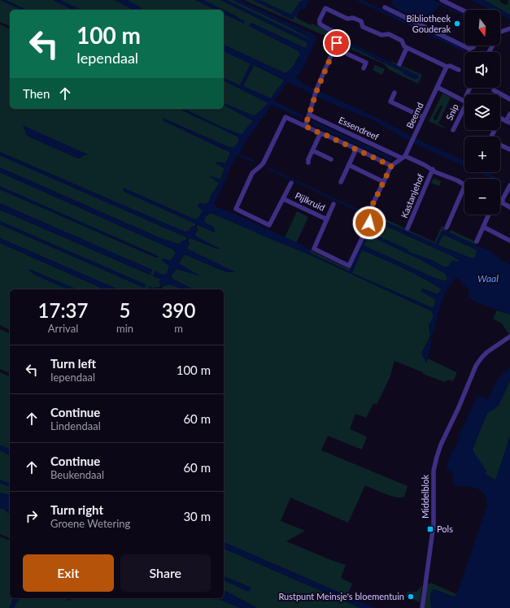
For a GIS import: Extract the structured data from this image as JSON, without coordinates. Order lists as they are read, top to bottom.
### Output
{
  "streets": {
    "street": [
      "Snip",
      "Beemd",
      "Essendreef",
      "Kastanjehof",
      "Pijlkruid",
      "Middelblok"
    ]
  },
  "crossings": [
    ["Snip", "Beemd"],
    ["Beemd", "Essendreef"],
    ["Essendreef", "Kastanjehof"]
  ],
  "water": ["Waal"],
  "places": {
    "other": ["Bibliotheek Gouderak", "Rustpunt Meinsje's bloementuin"],
    "transit": ["Pols"]
  },
  "north": "bottom",
  "page": {
    "map_buttons": ["+", "−"],
    "turn": ["100 m", "Iependaal"],
    "then": "Then",
    "eta": [
      "17:37",
      "Arrival",
      "5",
      "min",
      "390",
      "m"
    ],
    "list": [
      {
        "name": "Turn left",
        "note": "Iependaal",
        "value": "100 m"
      },
      {
        "name": "Continue",
        "note": "Lindendaal",
        "value": "60 m"
      },
      {
        "name": "Continue",
        "note": "Beukendaal",
        "value": "60 m"
      },
      {
        "name": "Turn right",
        "note": "Groene Wetering",
        "value": "30 m"
      }
    ],
    "buttons": ["Exit", "Share"]
  }
}
